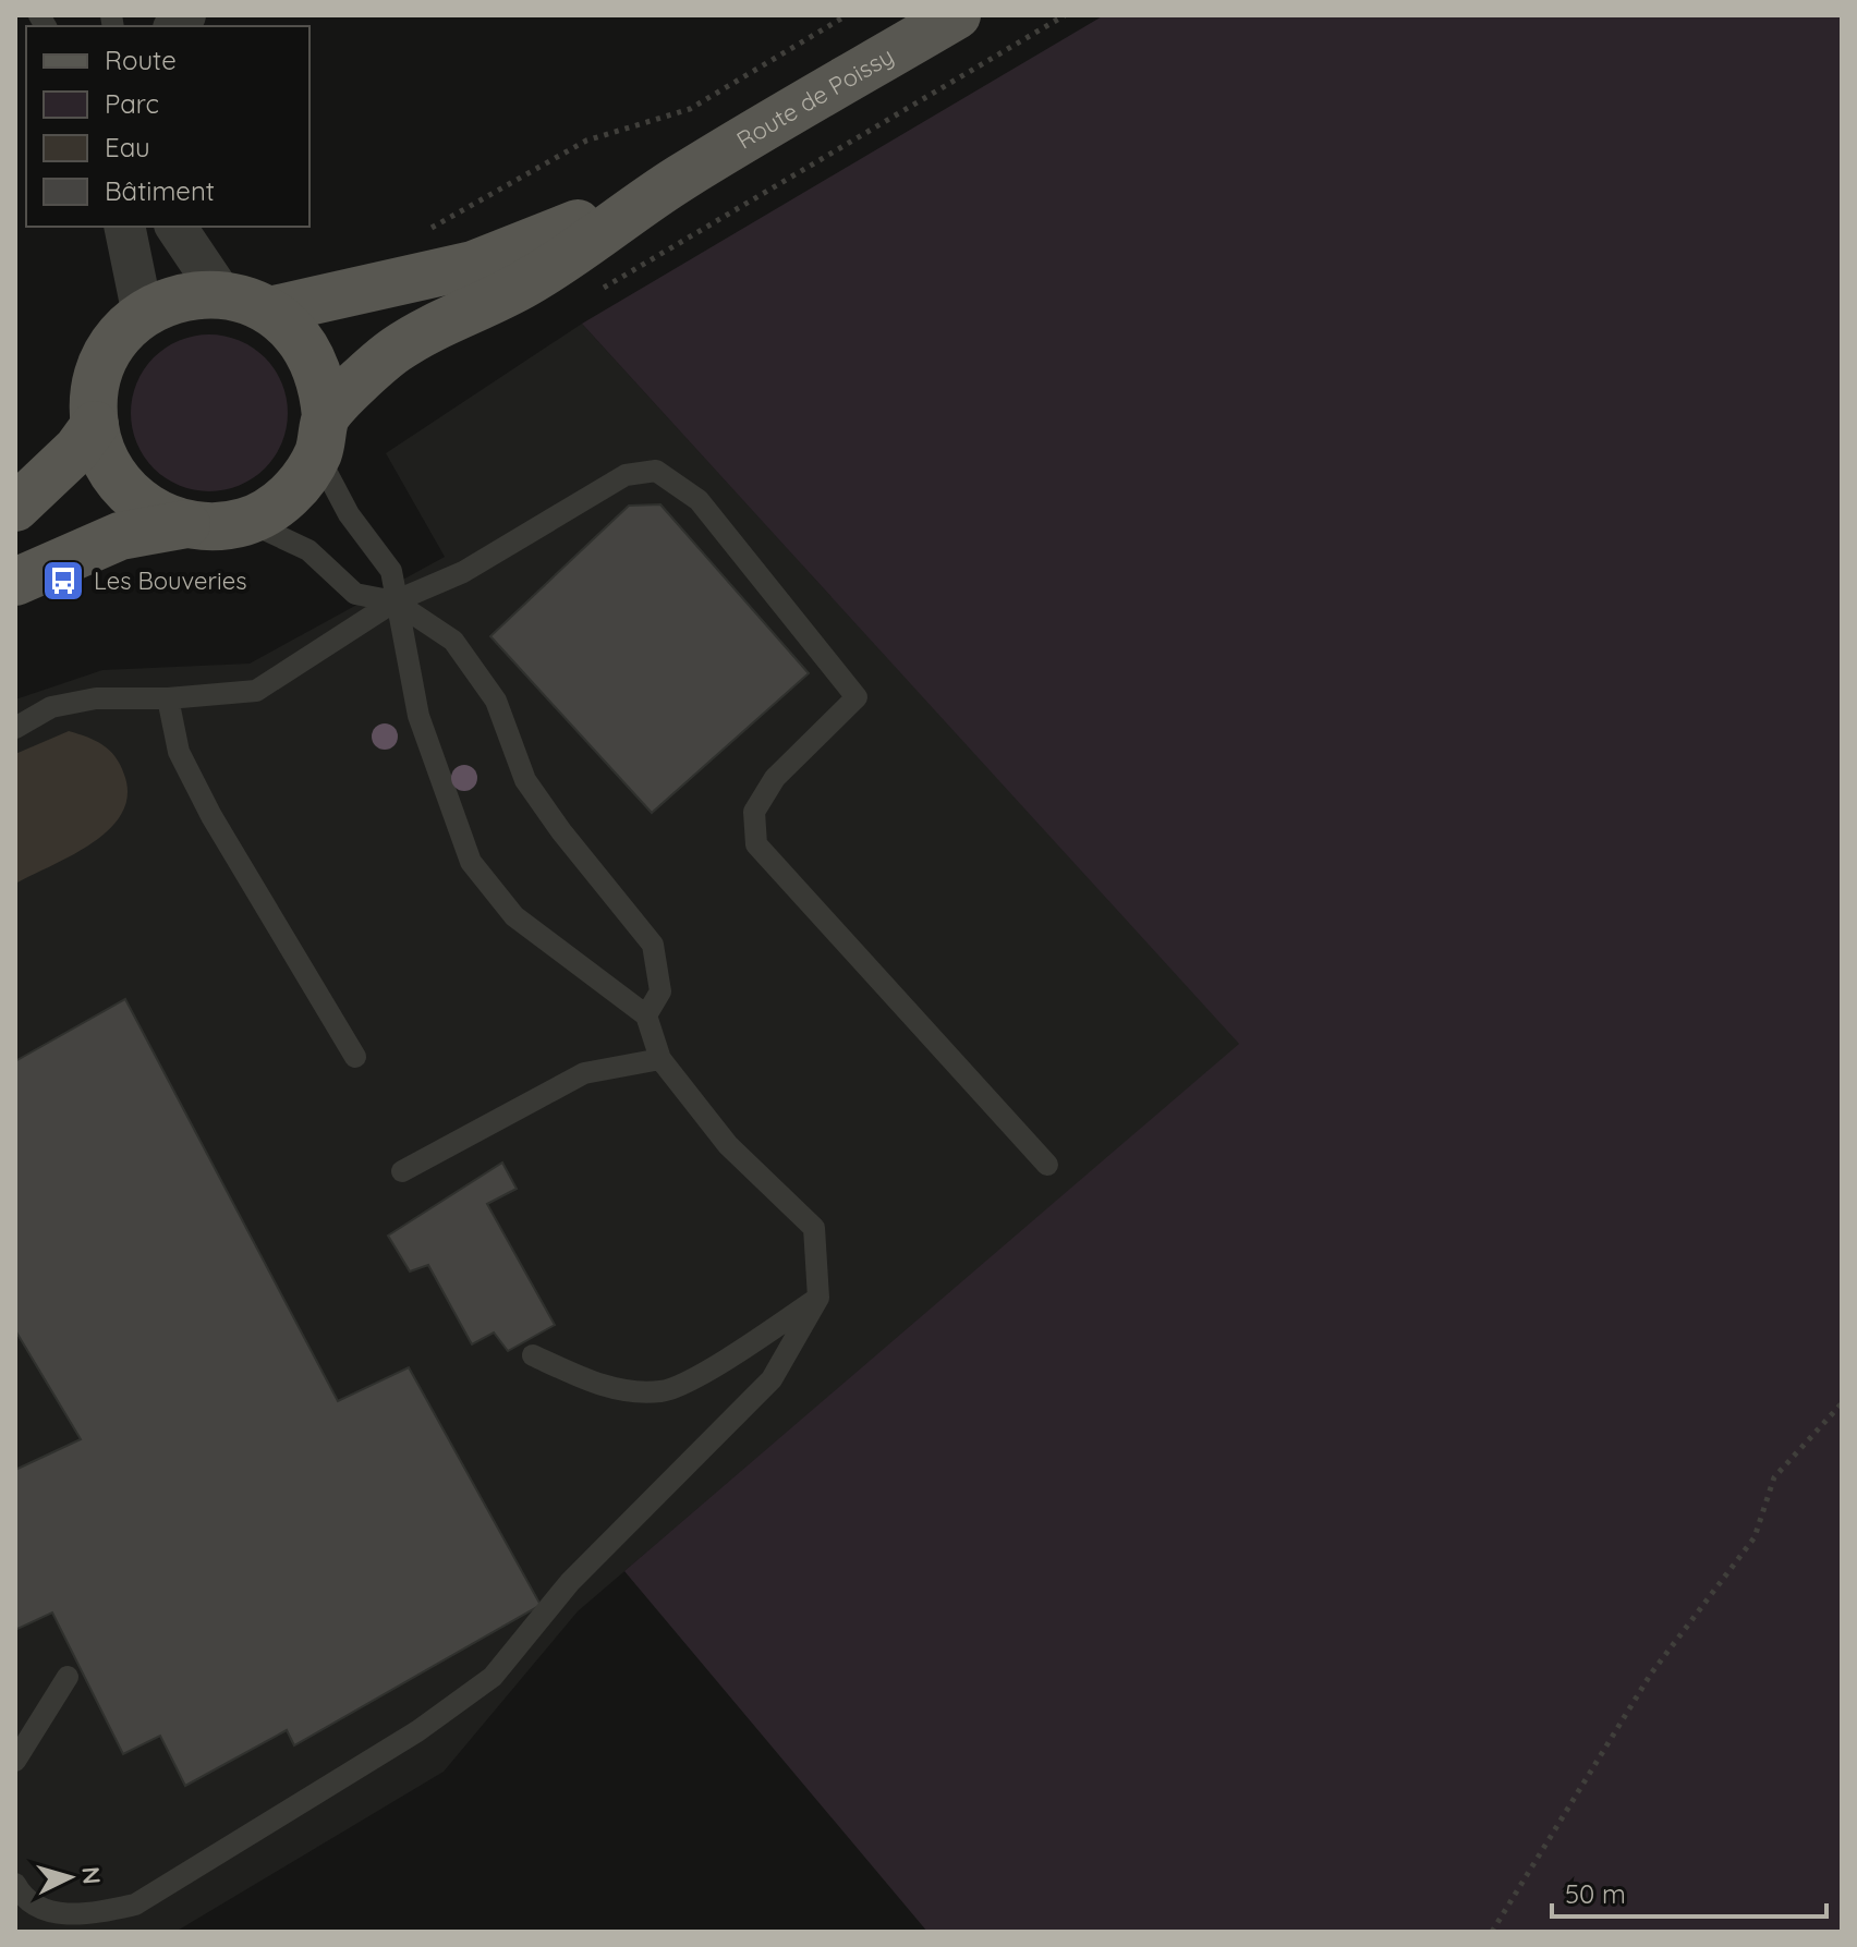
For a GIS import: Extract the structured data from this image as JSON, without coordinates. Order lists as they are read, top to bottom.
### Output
{
  "streets": {
    "main road": ["Route de Poissy"]
  },
  "places": {
    "bus stop": ["Les Bouveries"]
  },
  "legend": [
    "Route",
    "Parc",
    "Eau",
    "Bâtiment"
  ],
  "scale_bar": "50 m",
  "north": "right"
}
